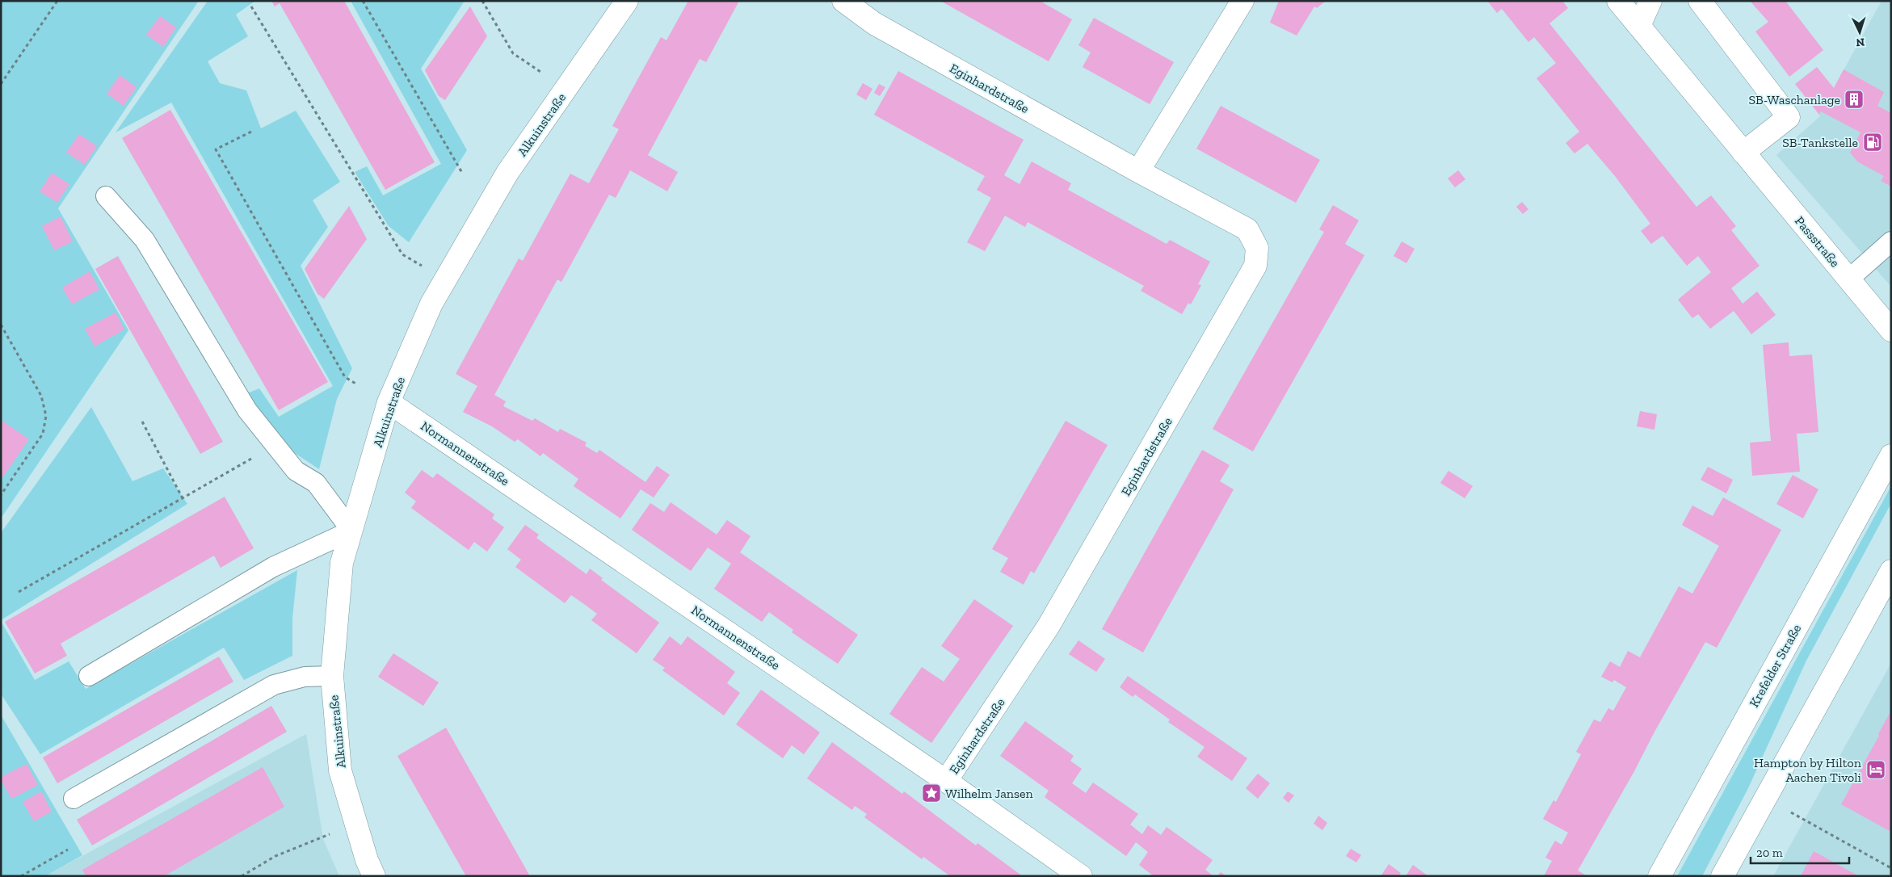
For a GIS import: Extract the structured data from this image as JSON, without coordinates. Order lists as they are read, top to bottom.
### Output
{
  "streets": {
    "street": [
      "Eginhardstraße",
      "Alkuinstraße",
      "Passstraße",
      "Normannenstraße",
      "Krefelder Straße"
    ]
  },
  "crossings": [
    ["Eginhardstraße", "Normannenstraße"],
    ["Alkuinstraße", "Normannenstraße"]
  ],
  "places": {
    "building": ["SB-Waschanlage"],
    "fuel station": ["SB-Tankstelle"],
    "hotel": ["Hampton by Hilton Aachen Tivoli"],
    "place": ["Wilhelm Jansen"]
  },
  "scale_bar": "20 m",
  "north": "bottom"
}
